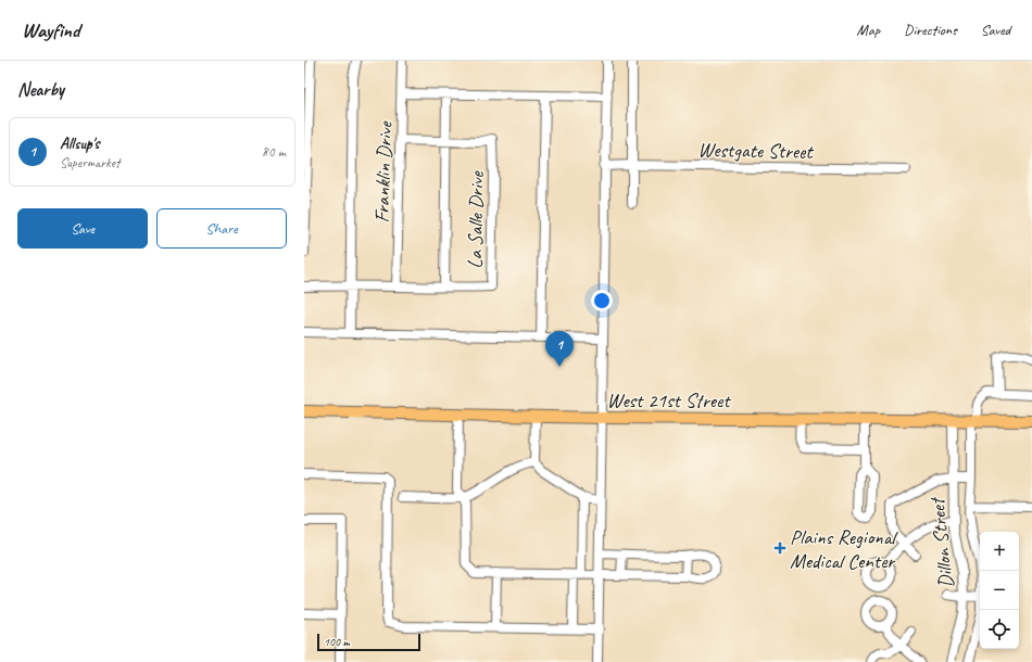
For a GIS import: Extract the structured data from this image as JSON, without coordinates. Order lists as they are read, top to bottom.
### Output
{
  "streets": {
    "main road": ["West 21st Street"],
    "street": [
      "Westgate Street",
      "Franklin Drive",
      "La Salle Drive",
      "Dillon Street"
    ]
  },
  "crossings": [
    ["Franklin Drive", "La Salle Drive"],
    ["West 21st Street", "Dillon Street"]
  ],
  "places": {
    "health": ["Plains Regional Medical Center"]
  },
  "scale_bar": "100 m",
  "page": {
    "header": "Wayfind",
    "nav": ["Map", "Directions", "Saved"],
    "heading": "Nearby",
    "list": [
      {
        "mark": "1",
        "name": "Allsup's",
        "note": "Supermarket",
        "value": "80 m"
      }
    ],
    "buttons": ["Save", "Share"],
    "pins": "1",
    "map_buttons": ["+", "−"],
    "scale": "100 m"
  }
}
